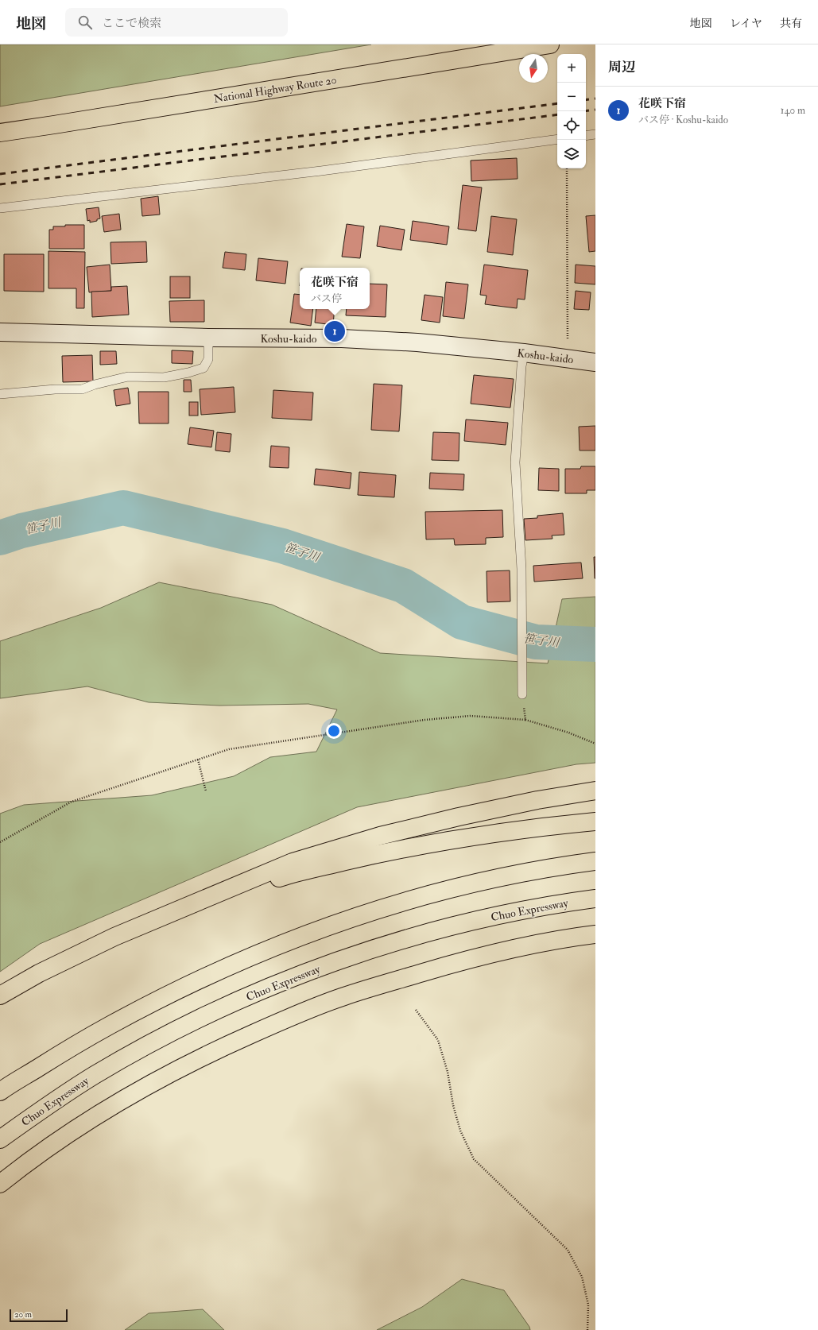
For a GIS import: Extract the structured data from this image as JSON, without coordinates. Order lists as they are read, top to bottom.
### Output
{
  "streets": {
    "highway": ["National Highway Route 20", "Chuo Expressway"],
    "main road": ["Koshu-kaido"]
  },
  "water": ["笹子川"],
  "scale_bar": "20 m",
  "north": "bottom",
  "page": {
    "header": "地図",
    "search": "ここで検索",
    "nav": ["地図", "レイヤ", "共有"],
    "heading": "周辺",
    "map_buttons": ["+", "−"],
    "list": [
      {
        "mark": "1",
        "name": "花咲下宿",
        "note": "バス停 · Koshu-kaido",
        "value": "140 m"
      }
    ],
    "popup": ["花咲下宿", "バス停"],
    "pins": "1",
    "scale": "20 m"
  }
}
